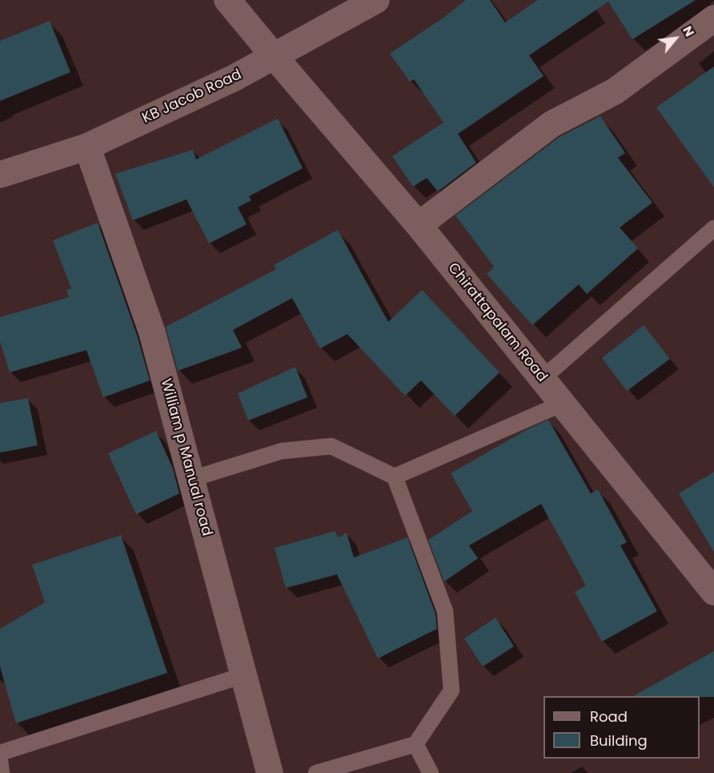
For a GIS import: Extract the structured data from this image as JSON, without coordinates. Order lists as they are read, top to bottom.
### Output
{
  "streets": {
    "main road": ["KB Jacob Road", "Chirattapalam Road", "William p Manual road"]
  },
  "crossings": [
    ["KB Jacob Road", "Chirattapalam Road"],
    ["KB Jacob Road", "William p Manual road"]
  ],
  "legend": ["Road", "Building"],
  "north": "top right"
}
